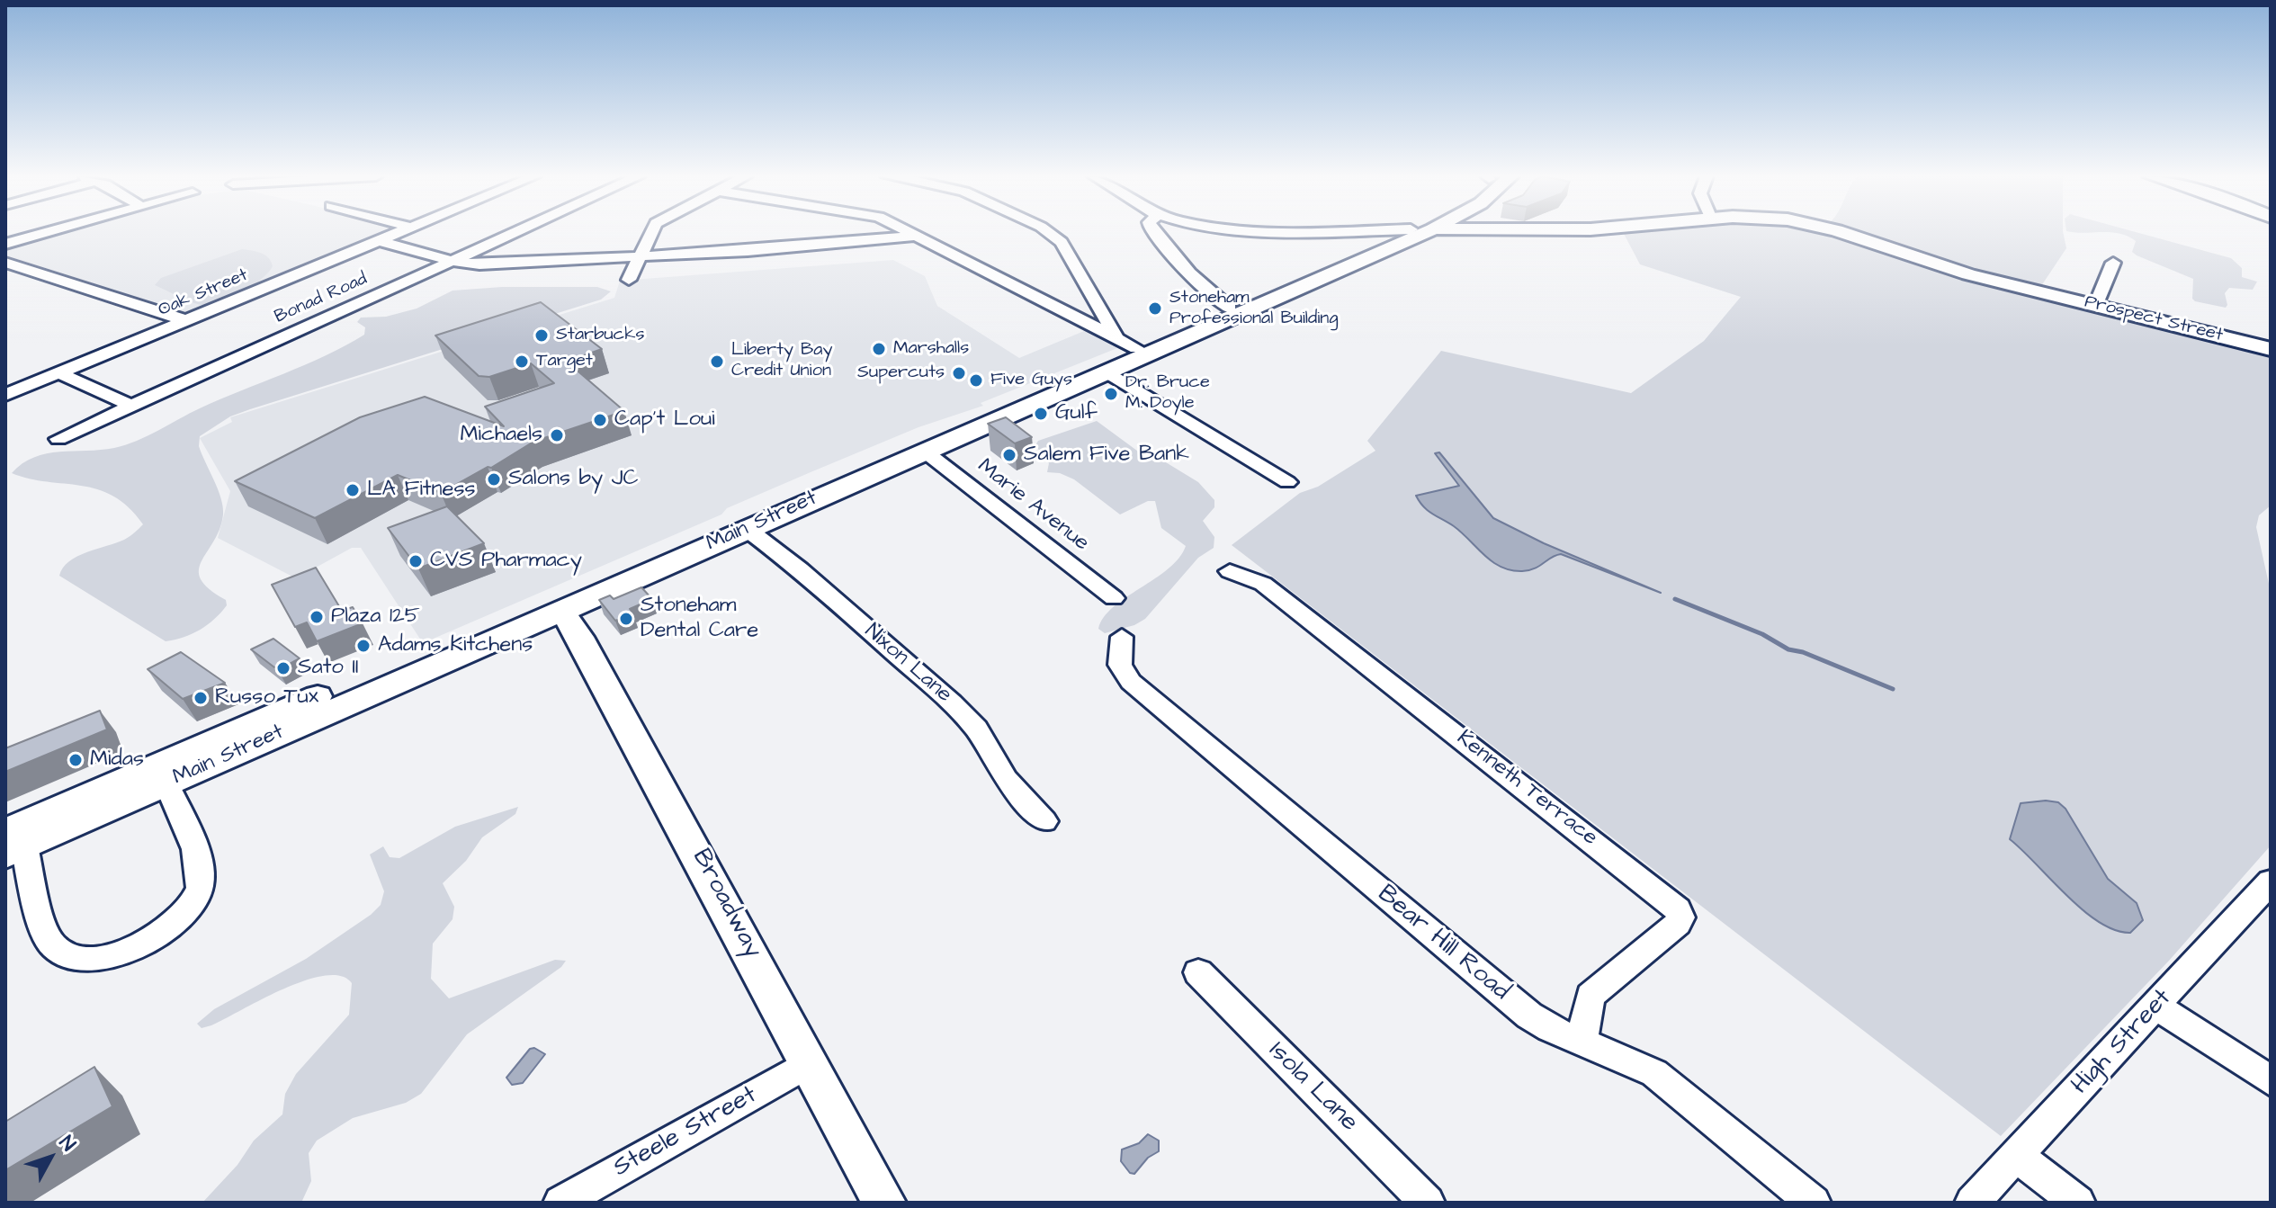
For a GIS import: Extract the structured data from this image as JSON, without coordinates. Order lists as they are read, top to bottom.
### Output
{
  "streets": {
    "main road": ["Prospect Street", "Main Street", "Broadway"],
    "street": [
      "Oak Street",
      "Bonad Road",
      "Marie Avenue",
      "Nixon Lane",
      "Kenneth Terrace",
      "Bear Hill Road",
      "High Street",
      "Isola Lane",
      "Steele Street"
    ]
  },
  "crossings": [
    ["Marie Avenue", "Main Street"],
    ["Main Street", "Nixon Lane"],
    ["Main Street", "Broadway"],
    ["Kenneth Terrace", "Bear Hill Road"],
    ["Broadway", "Steele Street"]
  ],
  "places": [
    "Stoneham Professional Building",
    "Starbucks",
    "Marshalls",
    "Target",
    "Liberty Bay Credit Union",
    "Supercuts",
    "Five Guys",
    "Dr. Bruce M. Doyle",
    "Gulf",
    "Cap't Loui",
    "Michaels",
    "Salem Five Bank",
    "Salons by JC",
    "LA Fitness",
    "CVS Pharmacy",
    "Plaza 125",
    "Stoneham Dental Care",
    "Adams Kitchens",
    "Sato II",
    "Russo Tux",
    "Midas"
  ],
  "north": "top right"
}
